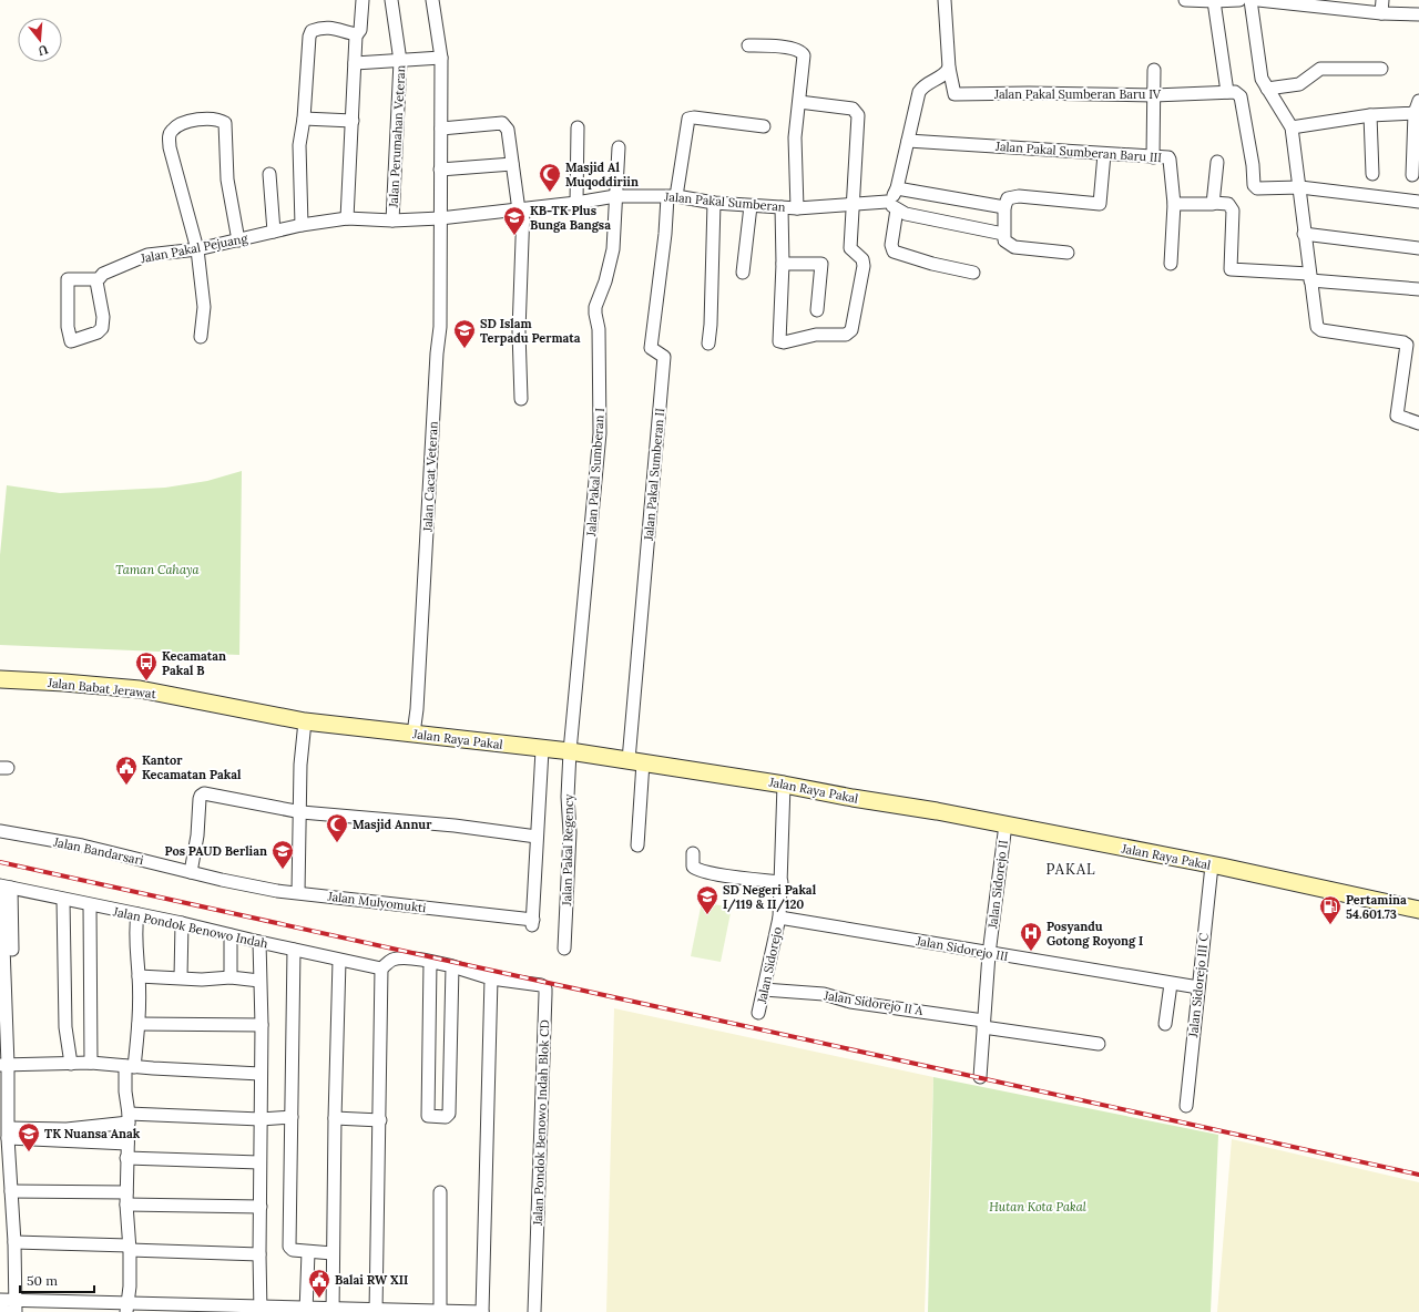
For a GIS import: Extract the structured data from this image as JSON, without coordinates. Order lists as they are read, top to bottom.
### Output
{
  "streets": {
    "main road": ["Jalan Babat Jerawat", "Jalan Raya Pakal"],
    "street": [
      "Jalan Pakal Sumberan Baru IV",
      "Jalan Perumahan Veteran",
      "Jalan Pakal Sumberan Baru III",
      "Jalan Pakal Sumberan",
      "Jalan Pakal Pejuang",
      "Jalan Pakal Sumberan I",
      "Jalan Pakal Sumberan II",
      "Jalan Cacat Veteran",
      "Jalan Pakal Regency",
      "Jalan Bandarsari",
      "Jalan Sidorejo II",
      "Jalan Mulyomukti",
      "Jalan Pondok Benowo Indah",
      "Jalan Sidorejo III",
      "Jalan Sidorejo",
      "Jalan Sidorejo III C",
      "Jalan Sidorejo II A",
      "Jalan Pondok Benowo Indah Blok CD"
    ]
  },
  "crossings": [
    ["Jalan Perumahan Veteran", "Jalan Pakal Pejuang"],
    ["Jalan Pakal Sumberan", "Jalan Pakal Sumberan I"],
    ["Jalan Pakal Sumberan", "Jalan Pakal Sumberan II"],
    ["Jalan Pakal Pejuang", "Jalan Cacat Veteran"],
    ["Jalan Pakal Sumberan I", "Jalan Raya Pakal"],
    ["Jalan Pakal Sumberan I", "Jalan Pakal Regency"],
    ["Jalan Pakal Sumberan II", "Jalan Raya Pakal"],
    ["Jalan Cacat Veteran", "Jalan Raya Pakal"],
    ["Jalan Babat Jerawat", "Jalan Raya Pakal"],
    ["Jalan Raya Pakal", "Jalan Pakal Regency"],
    ["Jalan Raya Pakal", "Jalan Sidorejo II"],
    ["Jalan Raya Pakal", "Jalan Mulyomukti"],
    ["Jalan Raya Pakal", "Jalan Sidorejo"],
    ["Jalan Raya Pakal", "Jalan Sidorejo III C"],
    ["Jalan Bandarsari", "Jalan Mulyomukti"],
    ["Jalan Sidorejo II", "Jalan Sidorejo III"],
    ["Jalan Sidorejo II", "Jalan Sidorejo II A"],
    ["Jalan Sidorejo III", "Jalan Sidorejo"],
    ["Jalan Sidorejo III", "Jalan Sidorejo III C"],
    ["Jalan Sidorejo", "Jalan Sidorejo II A"]
  ],
  "districts": ["PAKAL"],
  "parks": ["Taman Cahaya", "Hutan Kota Pakal"],
  "places": {
    "mosque": ["Masjid Al Muqoddiriin", "Masjid Annur"],
    "school or university": [
      "KB-TK Plus Bunga Bangsa",
      "SD Islam Terpadu Permata",
      "Pos PAUD Berlian",
      "SD Negeri Pakal I/119 & II/120",
      "TK Nuansa Anak"
    ],
    "bus stop": ["Kecamatan Pakal B"],
    "public building": ["Kantor Kecamatan Pakal", "Balai RW XII"],
    "fuel station": ["Pertamina 54.601.73"],
    "hospital": ["Posyandu Gotong Royong I"]
  },
  "scale_bar": "50 m",
  "north": "bottom"
}
